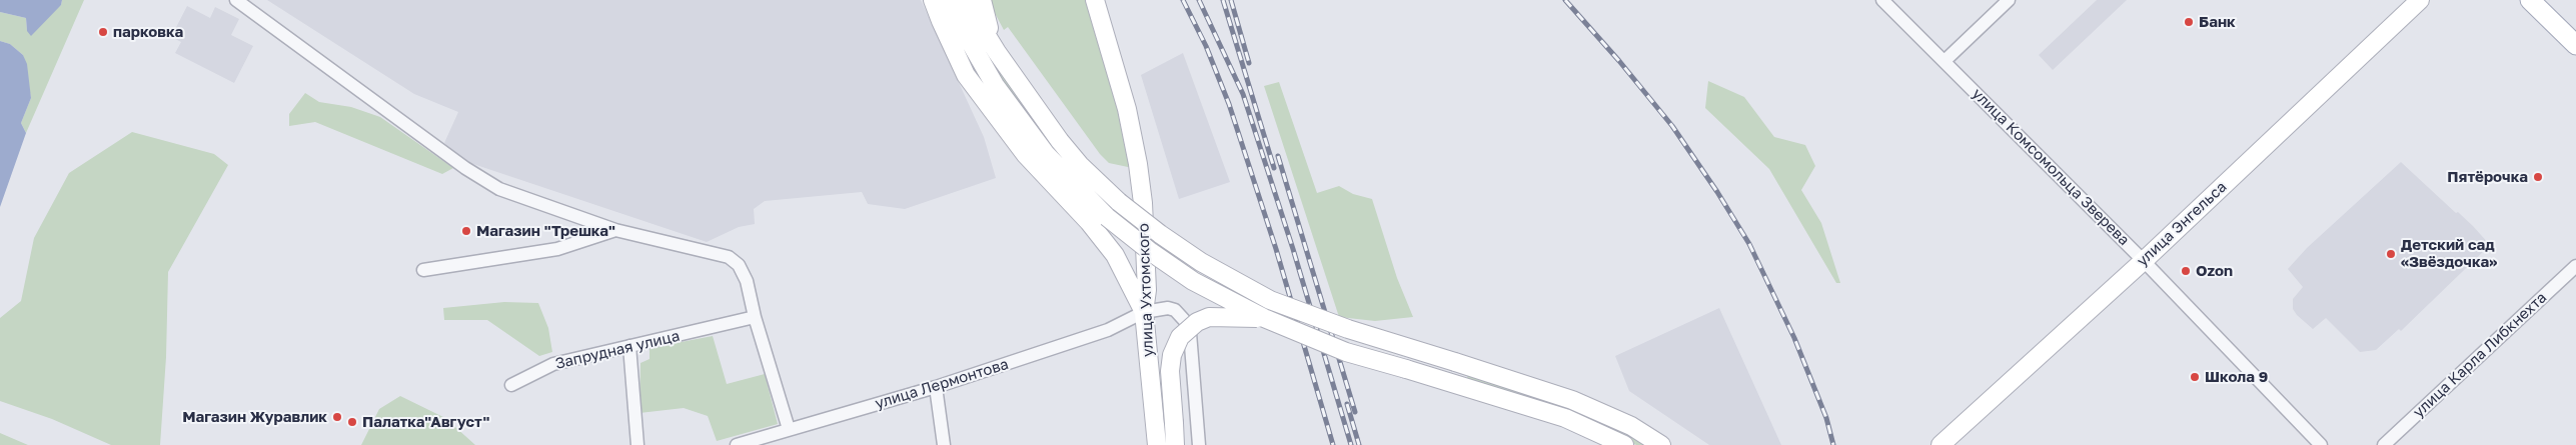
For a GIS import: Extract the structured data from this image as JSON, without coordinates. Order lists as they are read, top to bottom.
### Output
{
  "streets": {
    "main road": ["улица Энгельса", "улица Ухтомского"],
    "street": [
      "улица Комсомольца Зверева",
      "Запрудная улица",
      "улица Карла Либкнехта",
      "улица Лермонтова"
    ]
  },
  "crossings": [
    ["улица Комсомольца Зверева", "улица Энгельса"],
    ["улица Ухтомского", "улица Лермонтова"]
  ],
  "places": [
    "Банк",
    "парковка",
    "Пятёрочка",
    "Магазин \"Трешка\"",
    "Детский сад «Звёздочка»",
    "Ozon",
    "Школа 9",
    "Магазин Журавлик",
    "Палатка\"Август\""
  ]
}
